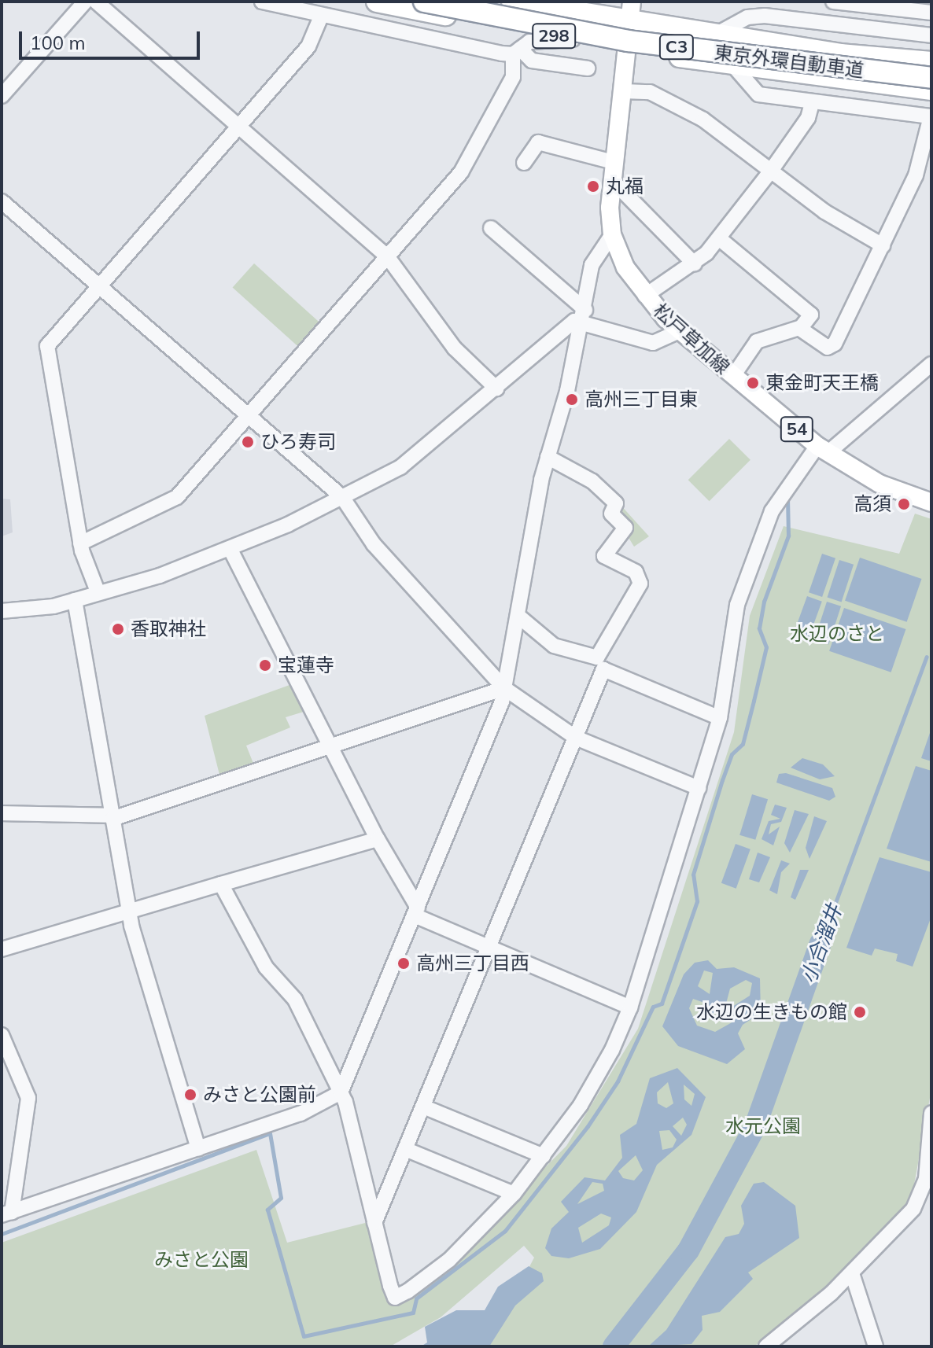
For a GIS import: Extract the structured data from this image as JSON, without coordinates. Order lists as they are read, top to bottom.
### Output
{
  "streets": {
    "highway": ["298", "C3", "東京外環自動車道"],
    "main road": ["松戸草加線", "54"]
  },
  "crossings": [
    ["298", "松戸草加線"]
  ],
  "water": ["小合溜井"],
  "parks": ["水辺のさと", "水元公園", "みさと公園"],
  "places": [
    "丸福",
    "東金町天王橋",
    "高州三丁目東",
    "ひろ寿司",
    "高須",
    "香取神社",
    "宝蓮寺",
    "高州三丁目西",
    "水辺の生きもの館",
    "みさと公園前"
  ],
  "scale_bar": "100 m"
}
